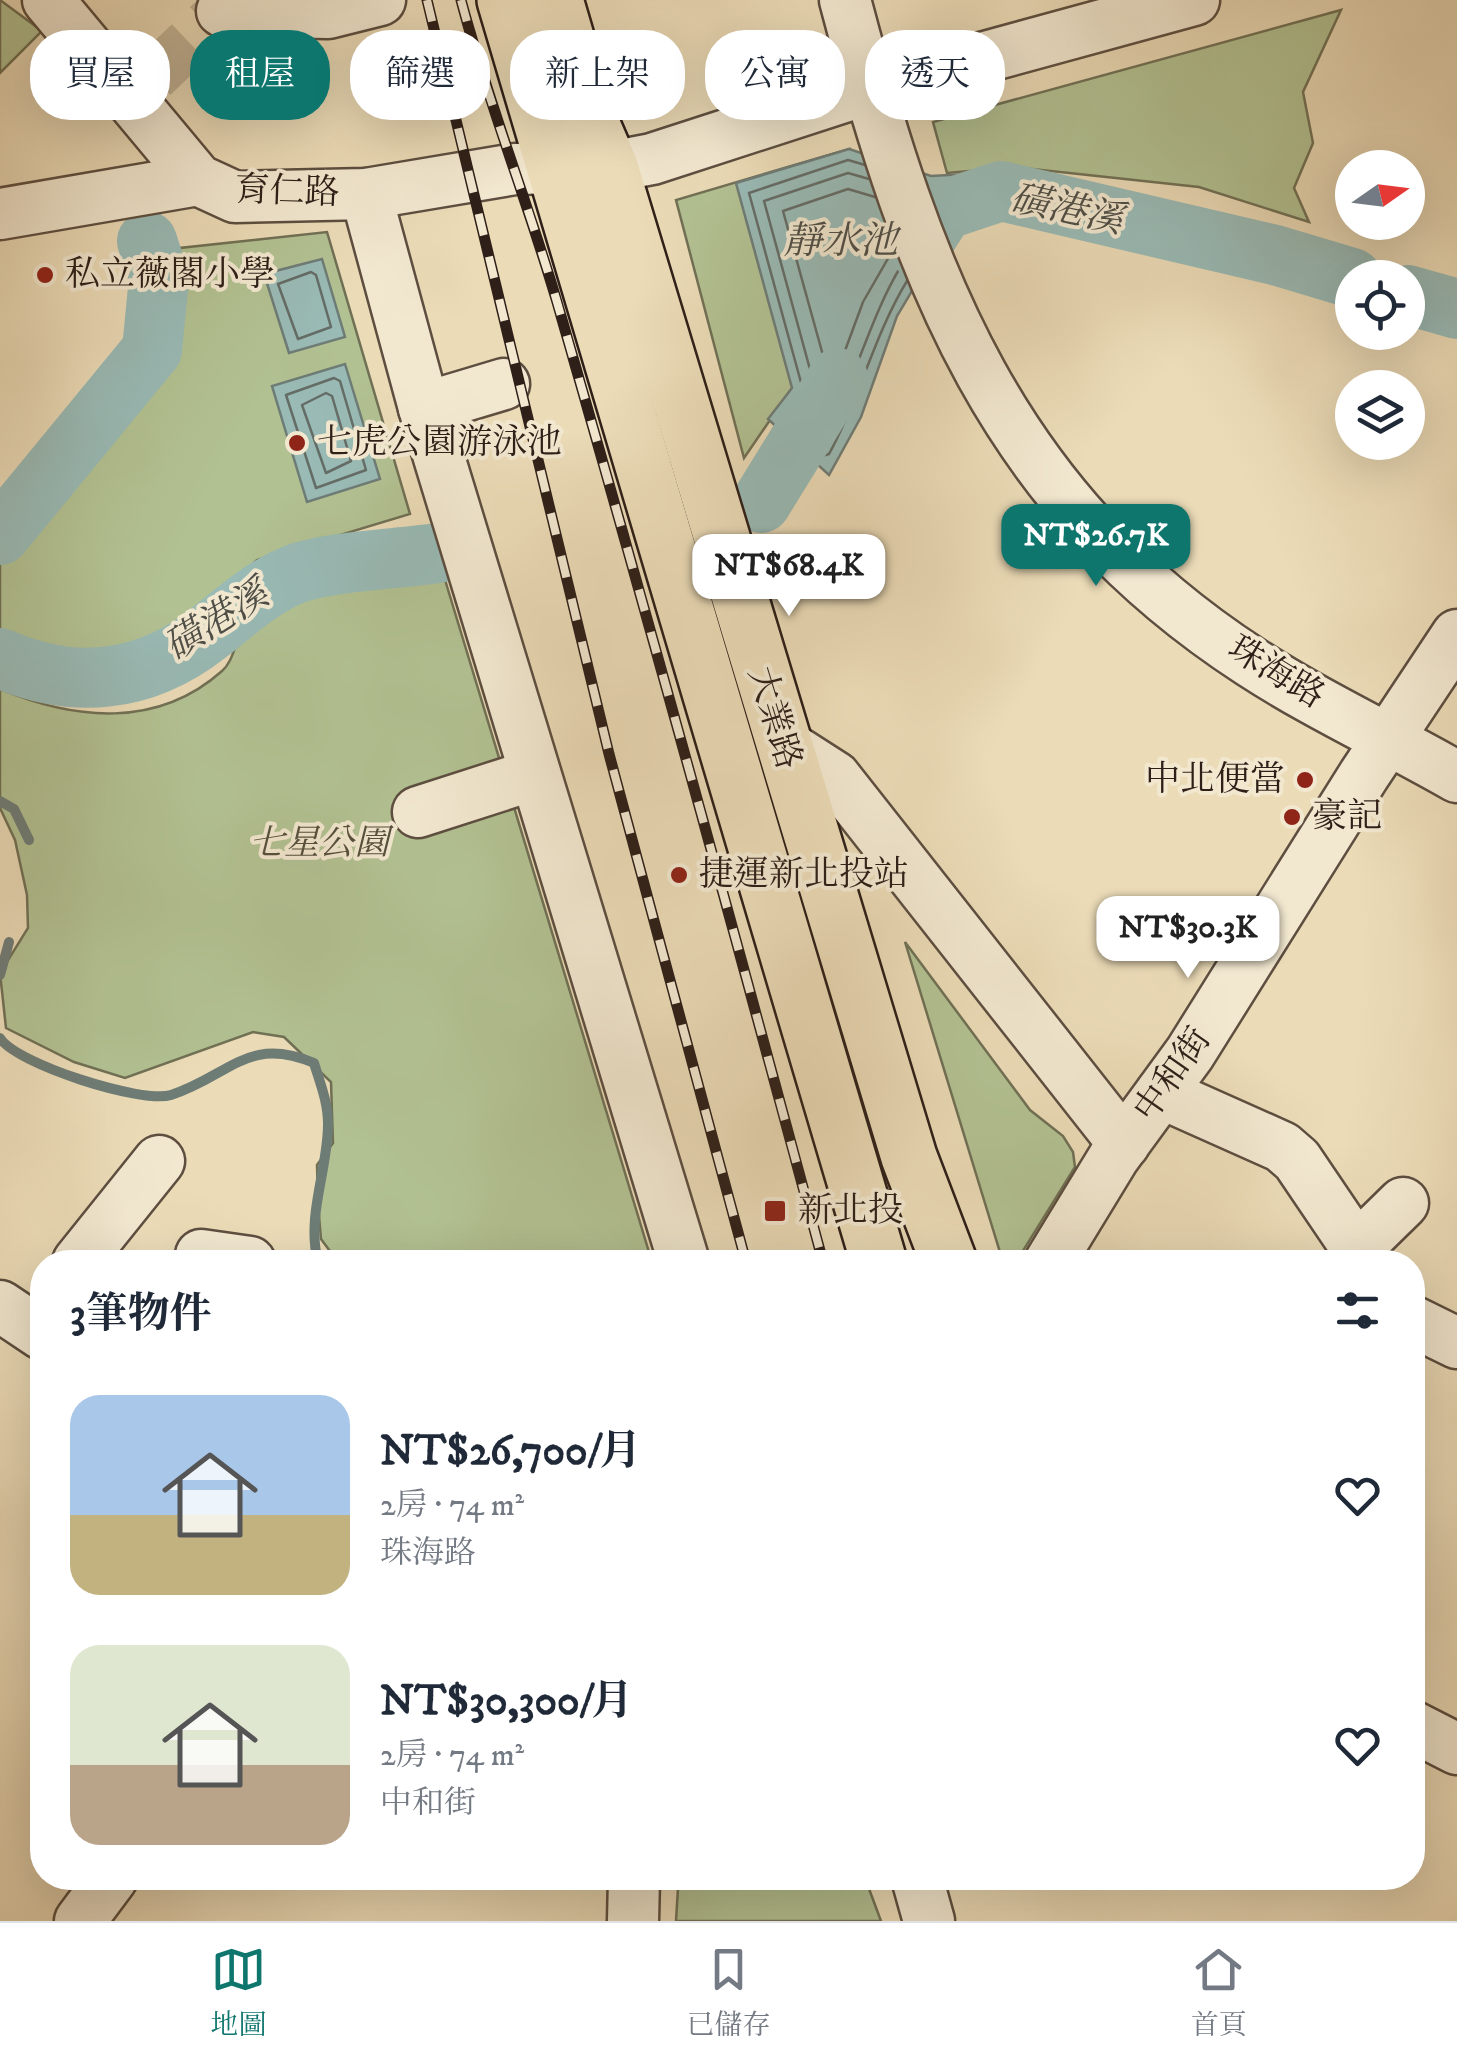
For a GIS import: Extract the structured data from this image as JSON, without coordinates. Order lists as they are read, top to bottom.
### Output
{
  "streets": {
    "main road": ["大業路"],
    "street": ["育仁路", "珠海路", "中和街"]
  },
  "crossings": [
    ["育仁路", "大業路"],
    ["珠海路", "中和街"]
  ],
  "water": ["磺港溪", "靜水池"],
  "parks": ["七星公園"],
  "places": {
    "other": [
      "私立薇閣小學",
      "七虎公園游泳池",
      "中北便當",
      "豪記",
      "捷運新北投站"
    ],
    "transit": ["新北投"]
  },
  "north": "right",
  "page": {
    "chip": [
      "買屋",
      "租屋",
      "篩選",
      "新上架",
      "公寓",
      "透天"
    ],
    "price": ["NT$26.7K", "NT$68.4K", "NT$30.3K"],
    "heading": "3筆物件",
    "list": [
      {
        "name": "NT$26,700/月",
        "note": "2房 · 74 m² · 珠海路"
      },
      {
        "name": "NT$30,300/月",
        "note": "2房 · 74 m² · 中和街"
      }
    ],
    "tabs": ["地圖", "已儲存", "首頁"]
  }
}
